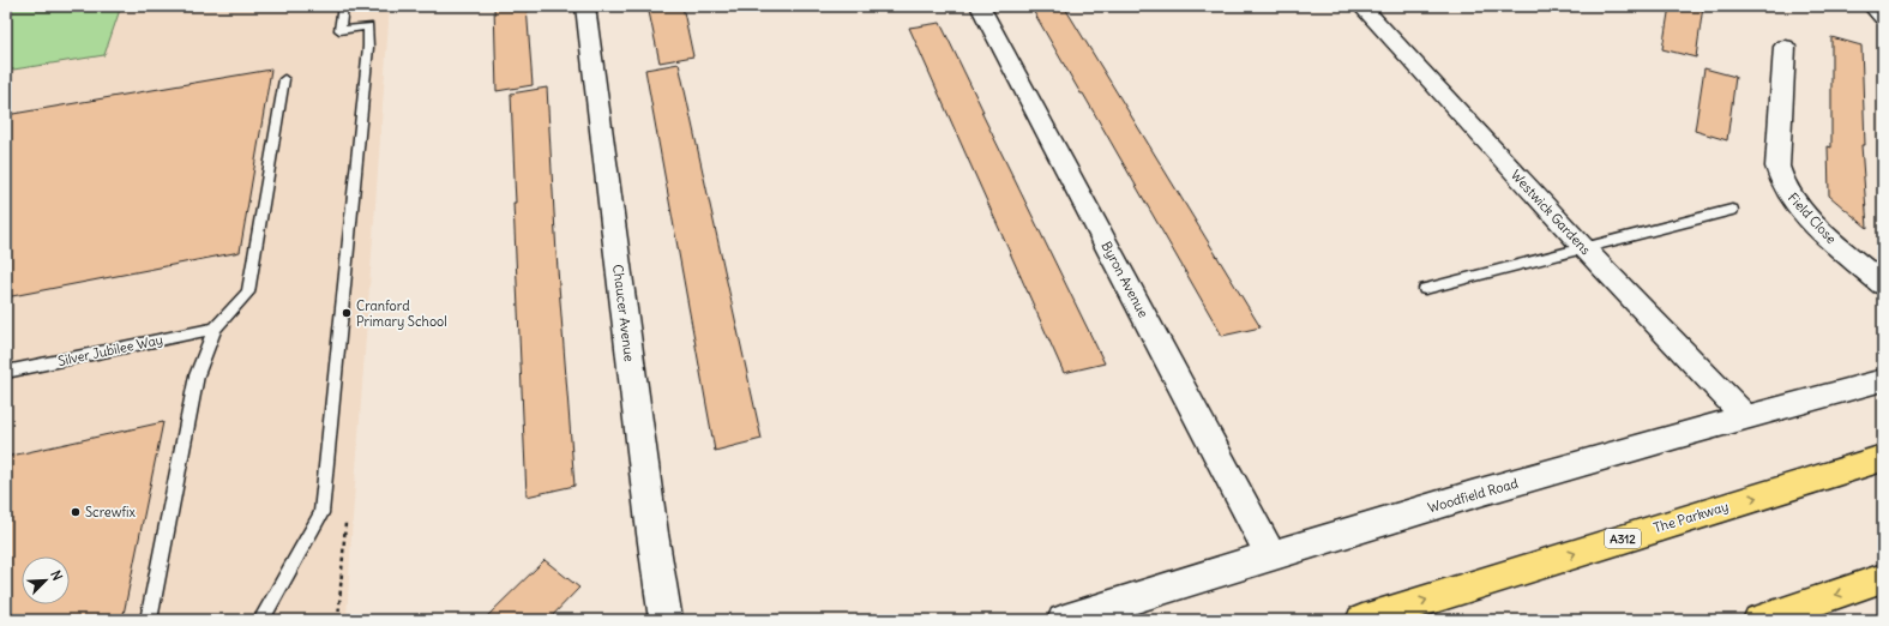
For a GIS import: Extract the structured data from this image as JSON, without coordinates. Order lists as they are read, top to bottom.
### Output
{
  "streets": {
    "highway": ["The Parkway", "A312"],
    "street": [
      "Westwick Gardens",
      "Field Close",
      "Byron Avenue",
      "Chaucer Avenue",
      "Woodfield Road"
    ],
    "lane": ["Silver Jubilee Way"]
  },
  "crossings": [
    ["Westwick Gardens", "Woodfield Road"],
    ["Byron Avenue", "Woodfield Road"]
  ],
  "one_way": ["The Parkway"],
  "places": ["Cranford Primary School", "Screwfix"],
  "north": "top right"
}
